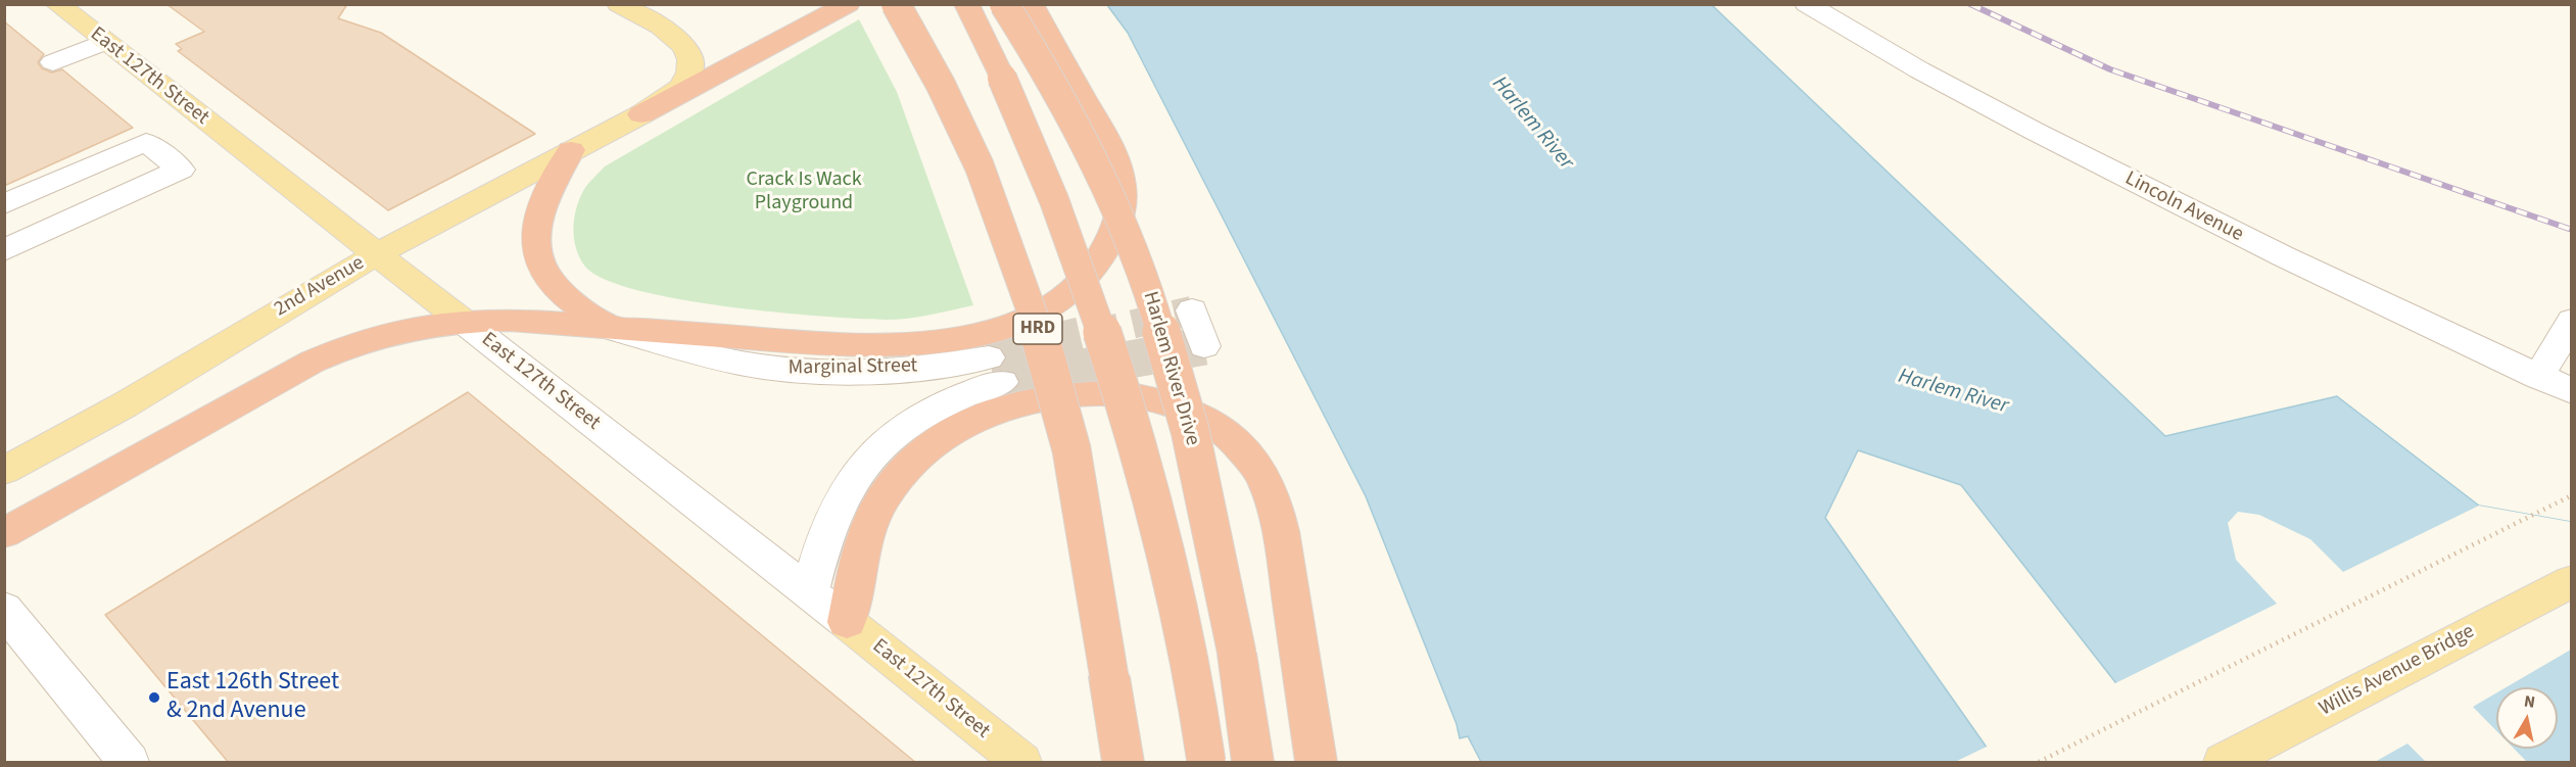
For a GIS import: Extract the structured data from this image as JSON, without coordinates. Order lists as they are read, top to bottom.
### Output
{
  "streets": {
    "highway": ["HRD", "Harlem River Drive"],
    "main road": ["East 127th Street", "2nd Avenue", "Willis Avenue Bridge"],
    "street": ["Lincoln Avenue", "Marginal Street"]
  },
  "crossings": [
    ["East 127th Street", "2nd Avenue"],
    ["East 127th Street", "Marginal Street"]
  ],
  "water": ["Harlem River"],
  "parks": ["Crack Is Wack Playground"],
  "places": ["East 126th Street & 2nd Avenue"],
  "north": "top"
}
